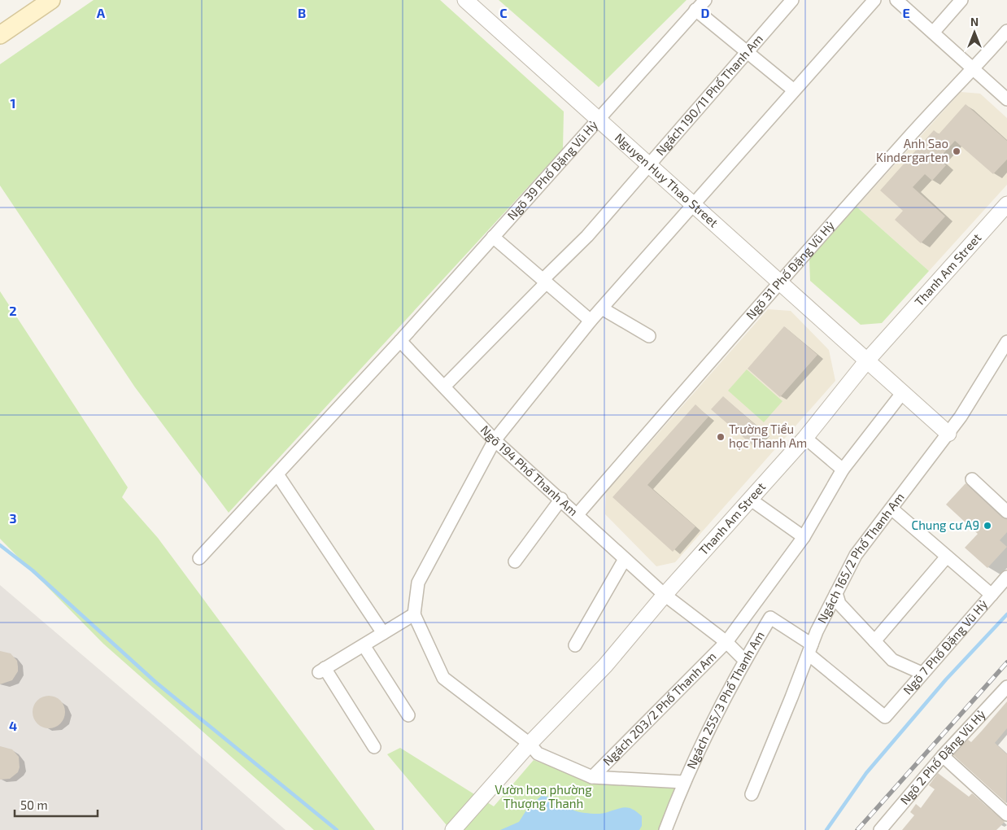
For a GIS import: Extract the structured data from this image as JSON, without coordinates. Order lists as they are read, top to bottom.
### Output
{
  "streets": {
    "street": [
      "Ngách 190/11 Phố Thanh Am",
      "Ngõ 39 Phố Đặng Vũ Hỷ",
      "Nguyen Huy Thao Street",
      "Ngõ 31 Phố Đặng Vũ Hỷ",
      "Thanh Am Street",
      "Ngõ 194 Phố Thanh Am",
      "Ngách 165/2 Phố Thanh Am",
      "Ngõ 7 Phố Đặng Vũ Hỷ",
      "Ngách 255/3 Phố Thanh Am",
      "Ngách 203/2 Phố Thanh Am",
      "Ngõ 2 Phố Đặng Vũ Hỷ"
    ]
  },
  "crossings": [
    ["Ngách 190/11 Phố Thanh Am", "Nguyen Huy Thao Street"],
    ["Ngách 190/11 Phố Thanh Am", "Ngõ 194 Phố Thanh Am"],
    ["Ngõ 39 Phố Đặng Vũ Hỷ", "Nguyen Huy Thao Street"],
    ["Ngõ 39 Phố Đặng Vũ Hỷ", "Ngõ 194 Phố Thanh Am"],
    ["Nguyen Huy Thao Street", "Ngõ 31 Phố Đặng Vũ Hỷ"],
    ["Nguyen Huy Thao Street", "Thanh Am Street"],
    ["Nguyen Huy Thao Street", "Ngách 165/2 Phố Thanh Am"],
    ["Nguyen Huy Thao Street", "Ngách 203/2 Phố Thanh Am"],
    ["Ngõ 31 Phố Đặng Vũ Hỷ", "Ngõ 194 Phố Thanh Am"],
    ["Thanh Am Street", "Ngõ 194 Phố Thanh Am"],
    ["Ngõ 194 Phố Thanh Am", "Ngách 255/3 Phố Thanh Am"],
    ["Ngõ 194 Phố Thanh Am", "Ngách 203/2 Phố Thanh Am"],
    ["Ngách 165/2 Phố Thanh Am", "Ngõ 7 Phố Đặng Vũ Hỷ"],
    ["Ngách 165/2 Phố Thanh Am", "Ngách 255/3 Phố Thanh Am"],
    ["Ngõ 7 Phố Đặng Vũ Hỷ", "Ngách 255/3 Phố Thanh Am"]
  ],
  "parks": ["Vườn hoa phường Thượng Thanh"],
  "places": ["Anh Sao Kindergarten", "Trường Tiểu học Thanh Am", "Chung cư A9"],
  "scale_bar": "50 m",
  "north": "top",
  "grid": {
    "columns": [
      "A",
      "B",
      "C",
      "D",
      "E"
    ],
    "rows": [
      "1",
      "2",
      "3",
      "4"
    ]
  }
}
